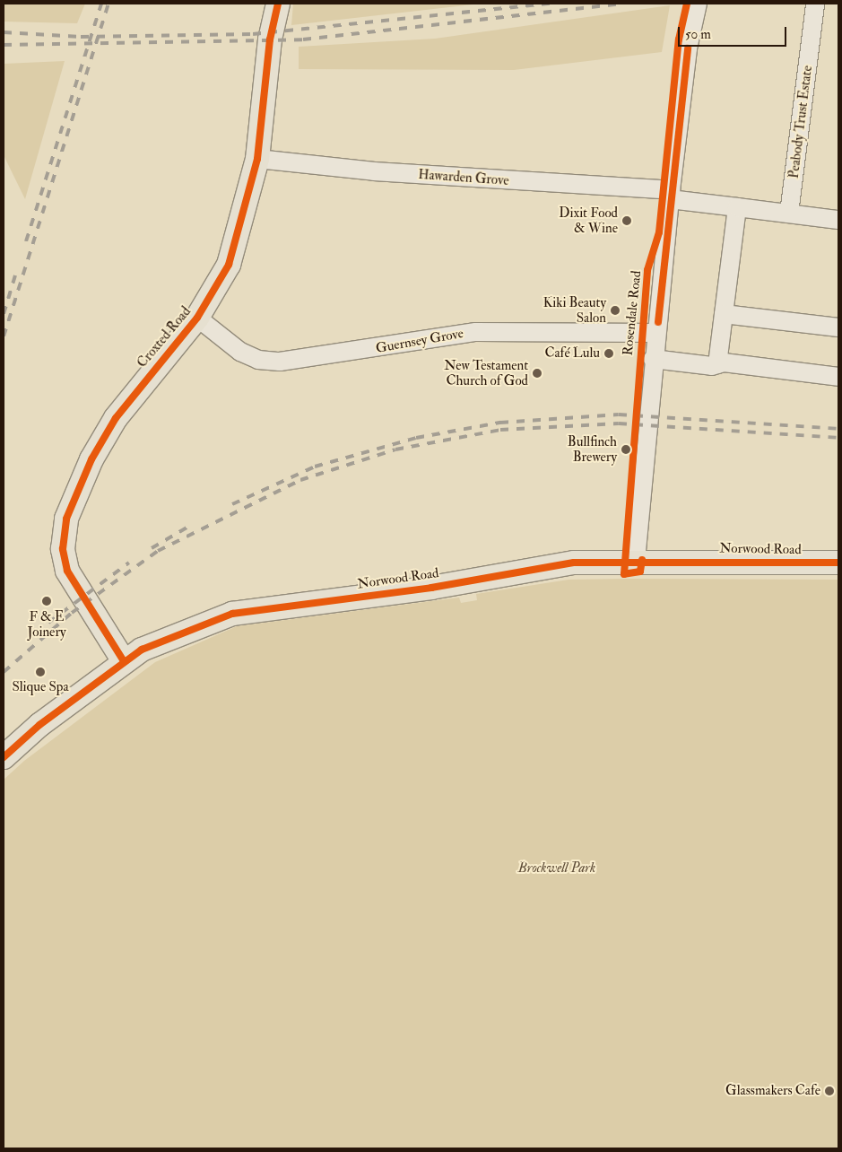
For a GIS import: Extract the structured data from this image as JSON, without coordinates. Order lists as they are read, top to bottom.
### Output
{
  "streets": {
    "main road": ["Croxted Road", "Norwood Road"],
    "street": [
      "Peabody Trust Estate",
      "Hawarden Grove",
      "Rosendale Road",
      "Guernsey Grove"
    ]
  },
  "crossings": [
    ["Hawarden Grove", "Rosendale Road"],
    ["Hawarden Grove", "Croxted Road"],
    ["Rosendale Road", "Guernsey Grove"],
    ["Rosendale Road", "Norwood Road"],
    ["Croxted Road", "Guernsey Grove"],
    ["Croxted Road", "Norwood Road"]
  ],
  "parks": ["Brockwell Park"],
  "places": [
    "Dixit Food & Wine",
    "Kiki Beauty Salon",
    "Café Lulu",
    "New Testament Church of God",
    "Bullfinch Brewery",
    "F & E Joinery",
    "Slique Spa",
    "Glassmakers Cafe"
  ],
  "scale_bar": "50 m"
}
